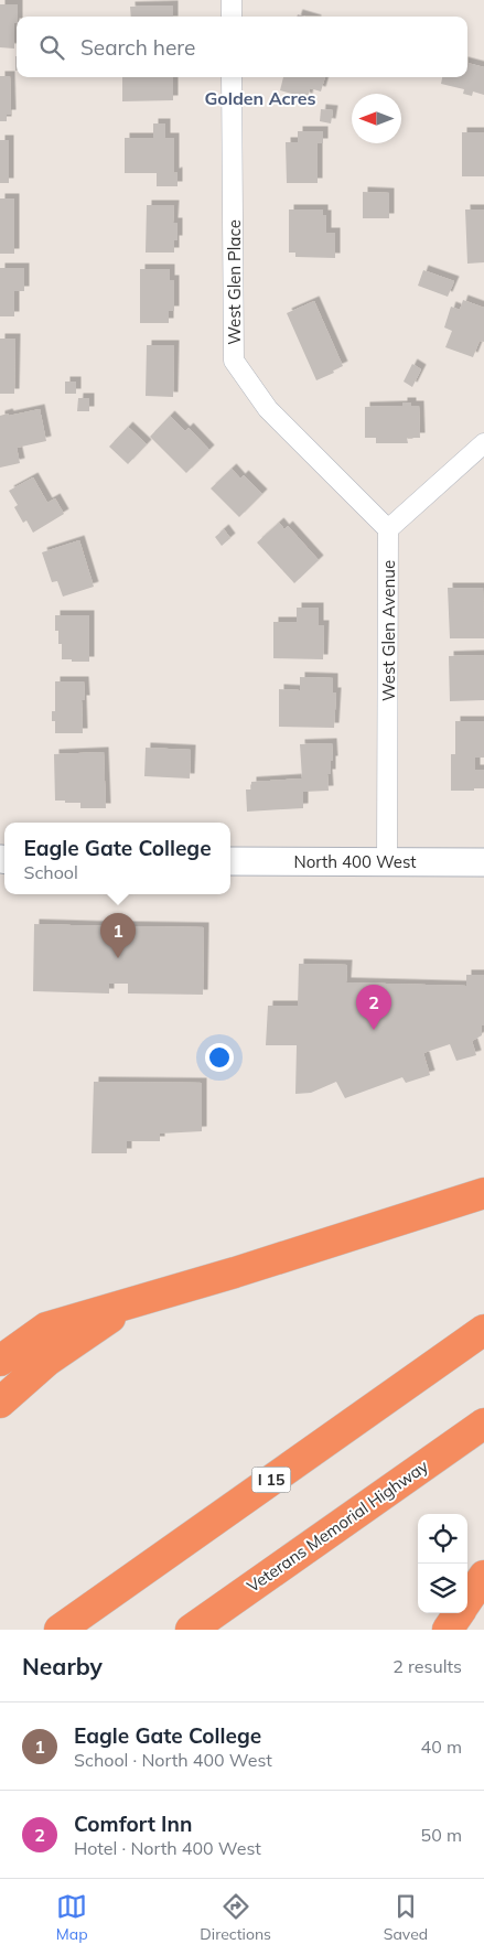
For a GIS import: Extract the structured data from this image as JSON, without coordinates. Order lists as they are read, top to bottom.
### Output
{
  "streets": {
    "highway": ["I 15", "Veterans Memorial Highway"],
    "street": ["West Glen Place", "West Glen Avenue", "North 400 West"]
  },
  "crossings": [
    ["West Glen Place", "West Glen Avenue"],
    ["West Glen Avenue", "North 400 West"]
  ],
  "districts": ["Golden Acres"],
  "north": "left",
  "page": {
    "search": "Search here",
    "popup": ["Eagle Gate College", "School"],
    "pins": ["1", "2"],
    "heading": ["Nearby", "2 results"],
    "list": [
      {
        "mark": "1",
        "name": "Eagle Gate College",
        "note": "School · North 400 West",
        "value": "40 m"
      },
      {
        "mark": "2",
        "name": "Comfort Inn",
        "note": "Hotel · North 400 West",
        "value": "50 m"
      }
    ],
    "nav": ["Map", "Directions", "Saved"]
  }
}
